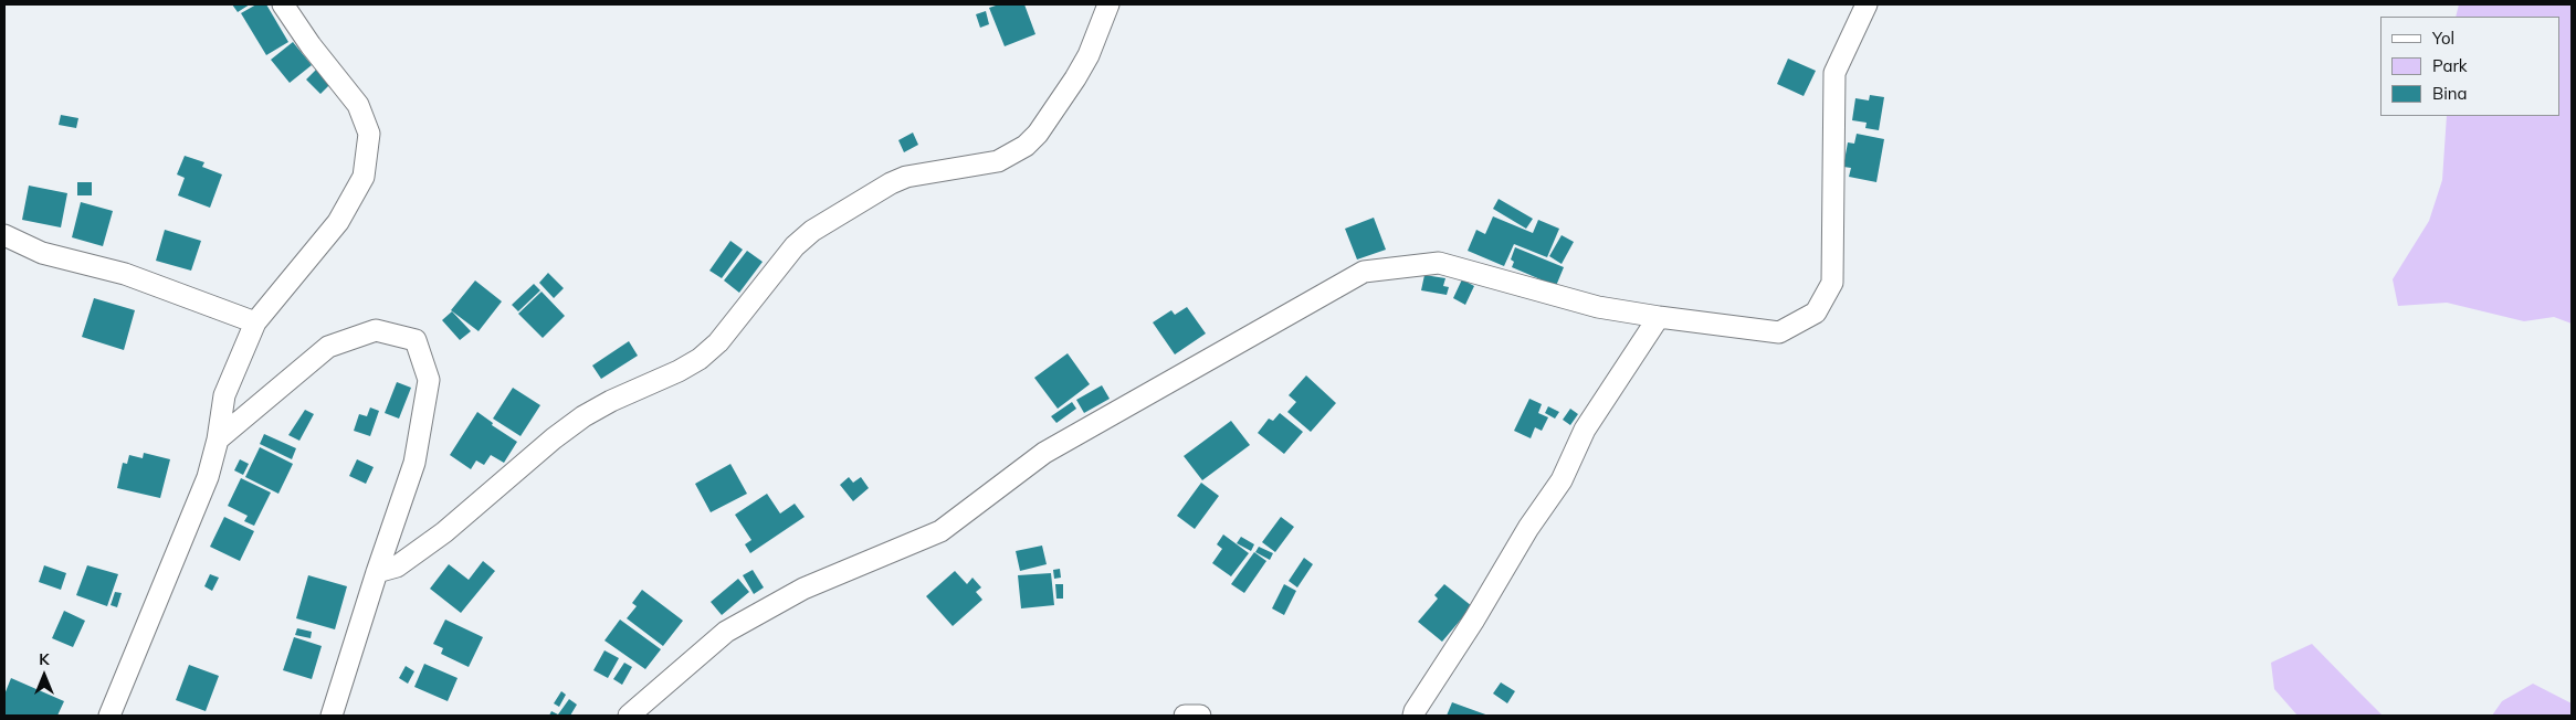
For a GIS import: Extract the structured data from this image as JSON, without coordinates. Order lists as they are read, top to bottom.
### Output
{
  "legend": ["Yol", "Park", "Bina"],
  "north": "top"
}
